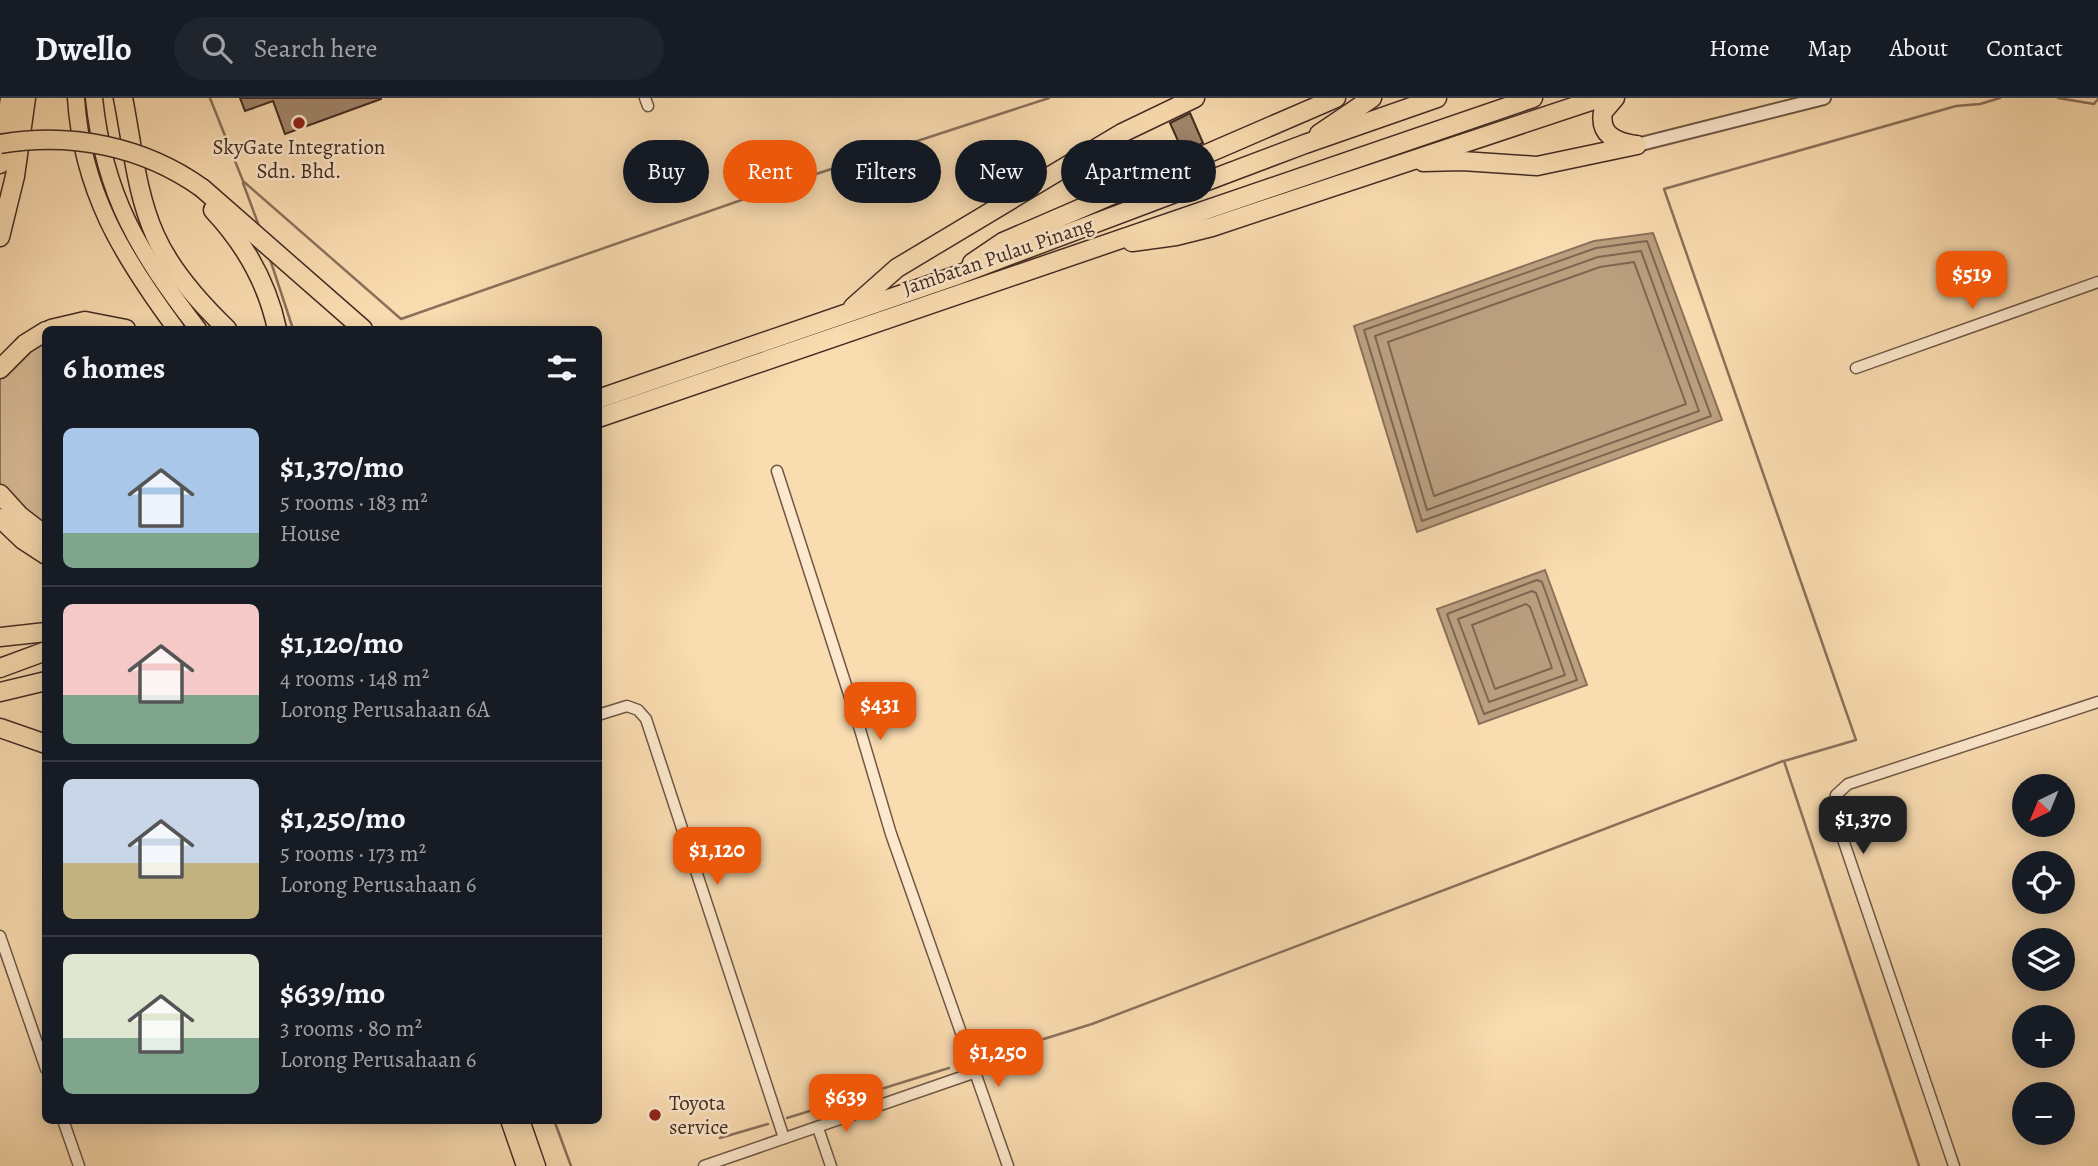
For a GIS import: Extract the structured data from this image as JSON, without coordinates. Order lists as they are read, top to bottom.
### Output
{
  "streets": {
    "highway": ["Jambatan Pulau Pinang"]
  },
  "places": ["SkyGate Integration Sdn. Bhd.", "Toyota service"],
  "north": "bottom left",
  "page": {
    "header": "Dwello",
    "search": "Search here",
    "nav": [
      "Home",
      "Map",
      "About",
      "Contact"
    ],
    "chip": [
      "Buy",
      "Rent",
      "Filters",
      "New",
      "Apartment"
    ],
    "price": [
      "$519",
      "$431",
      "$1,370",
      "$1,120",
      "$1,250",
      "$639"
    ],
    "heading": "6 homes",
    "list": [
      {
        "name": "$1,370/mo",
        "note": "5 rooms · 183 m² · House"
      },
      {
        "name": "$1,120/mo",
        "note": "4 rooms · 148 m² · Lorong Perusahaan 6A"
      },
      {
        "name": "$1,250/mo",
        "note": "5 rooms · 173 m² · Lorong Perusahaan 6"
      },
      {
        "name": "$639/mo",
        "note": "3 rooms · 80 m² · Lorong Perusahaan 6"
      }
    ],
    "map_buttons": ["+", "−"]
  }
}
